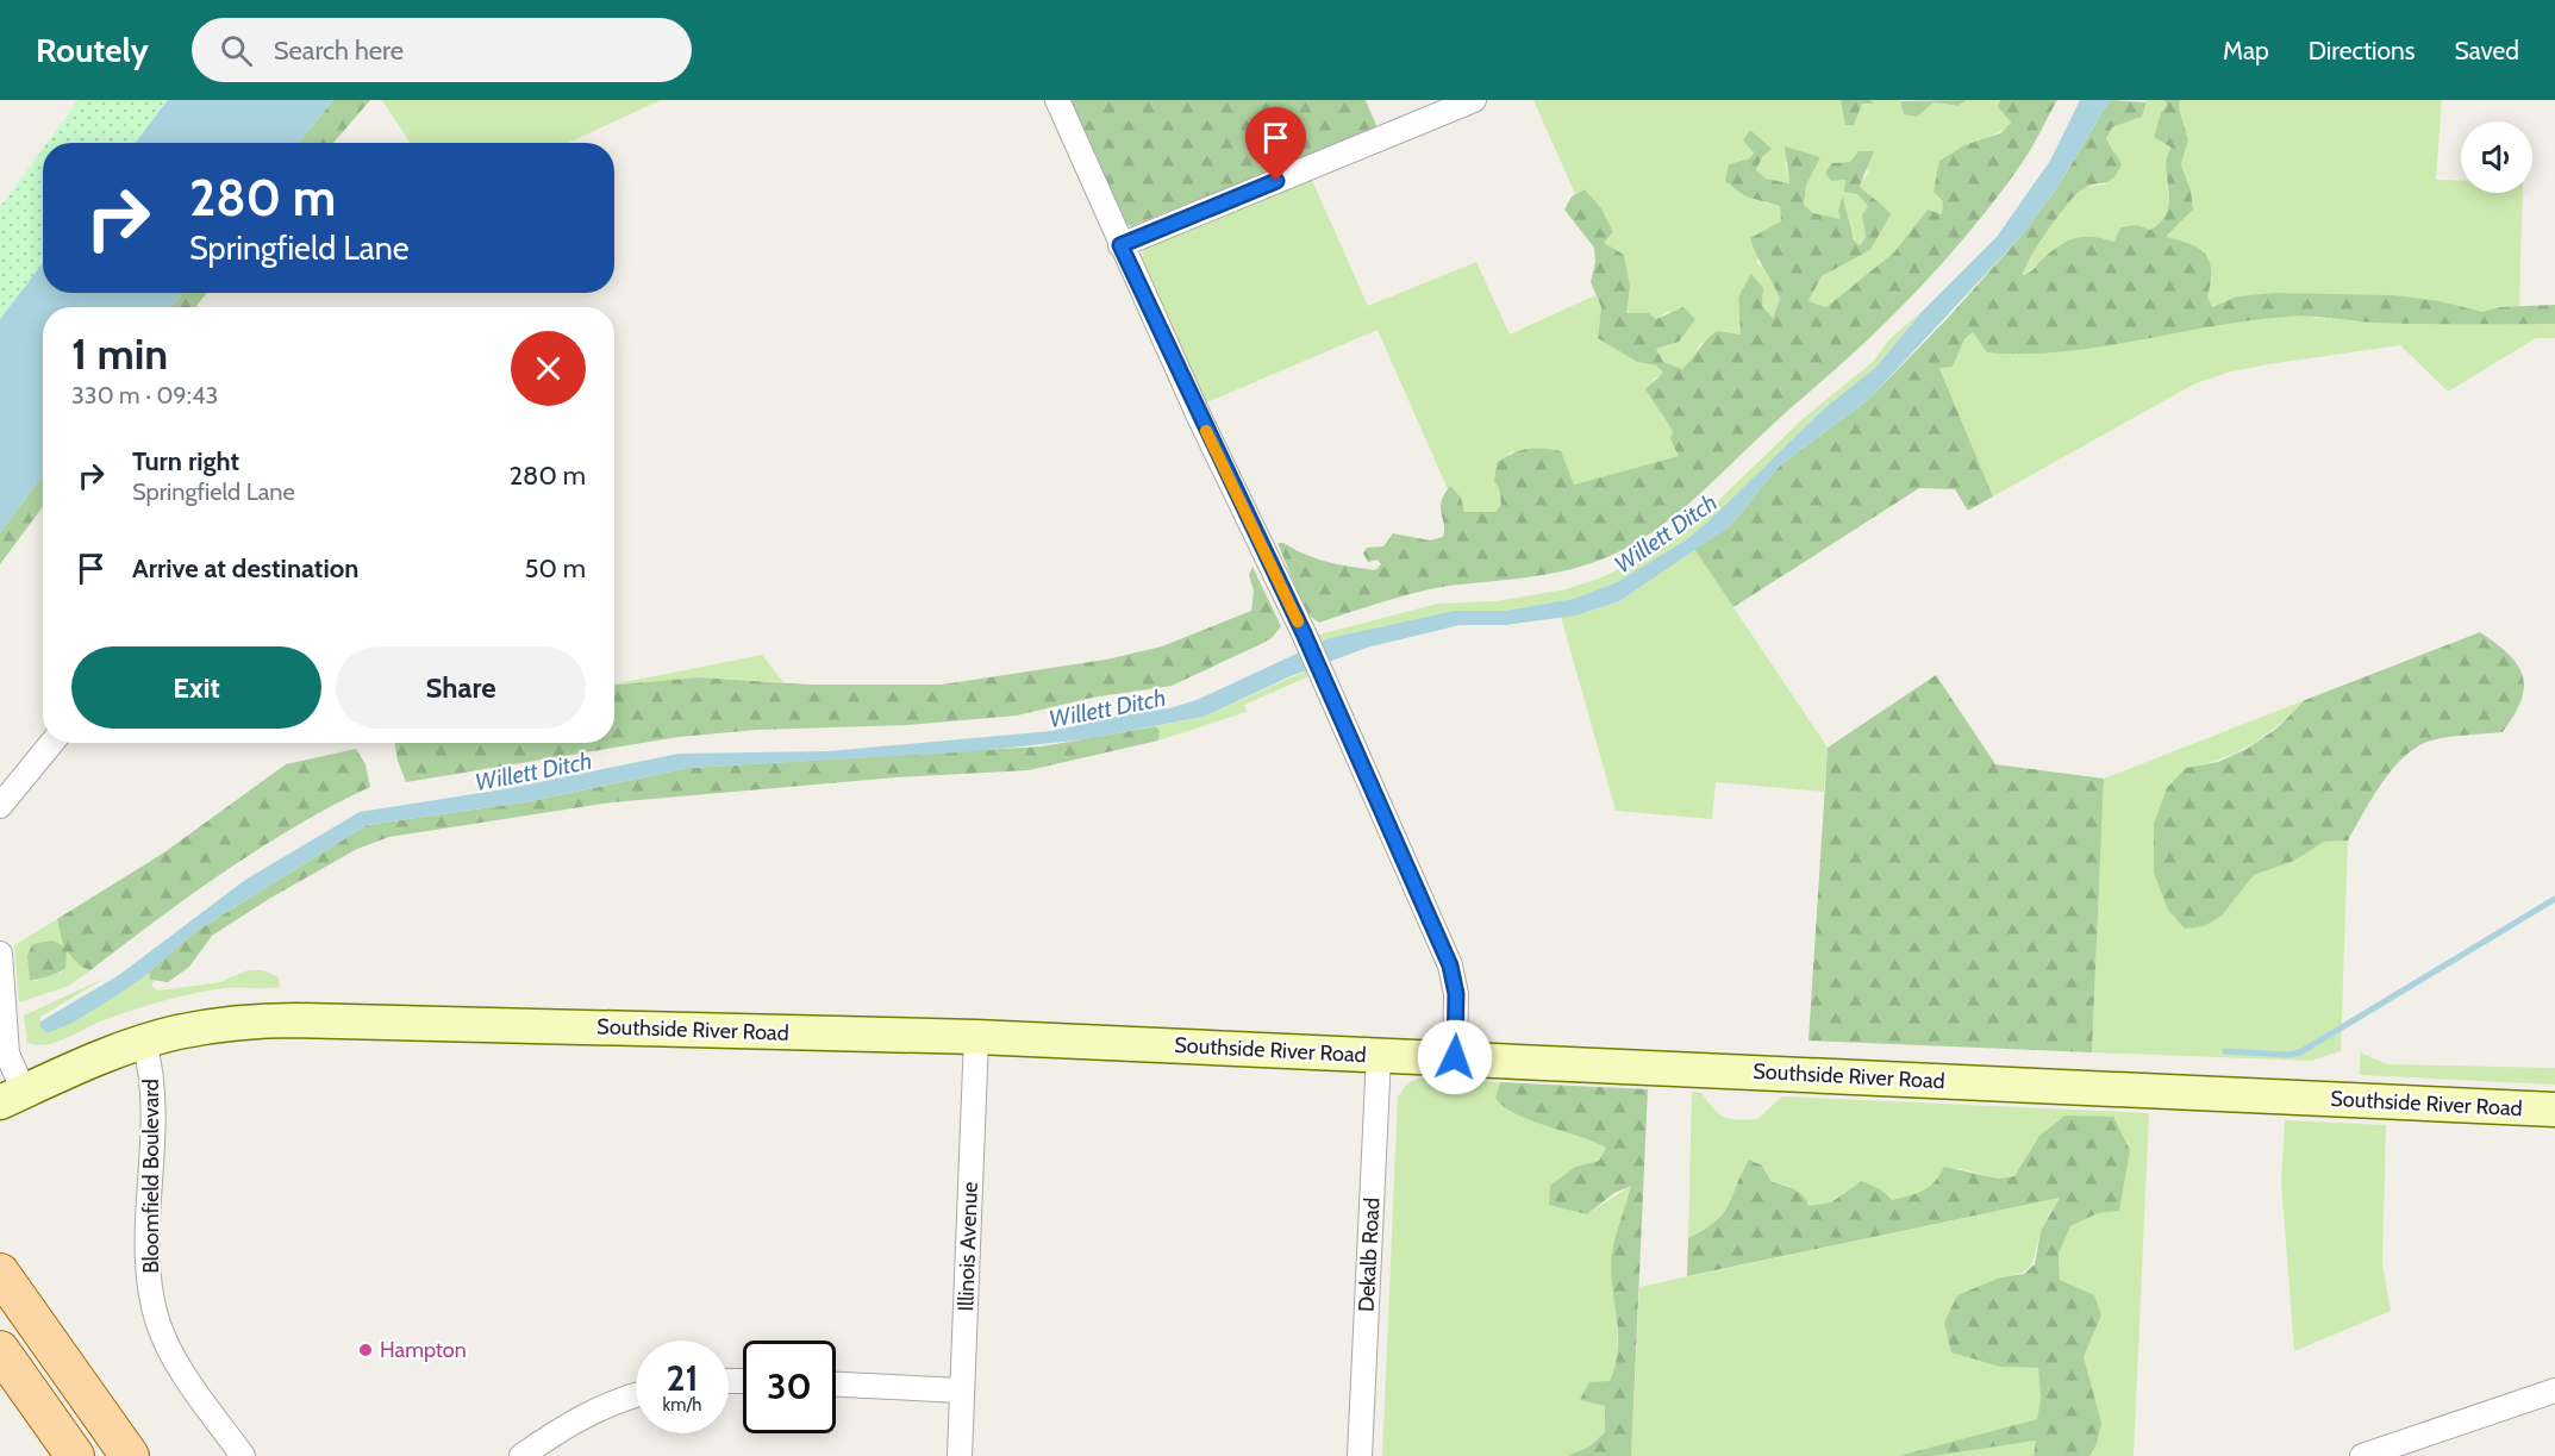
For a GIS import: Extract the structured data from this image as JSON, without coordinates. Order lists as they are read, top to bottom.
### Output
{
  "streets": {
    "main road": ["Southside River Road"],
    "street": ["Bloomfield Boulevard", "Illinois Avenue", "Dekalb Road"]
  },
  "crossings": [
    ["Southside River Road", "Bloomfield Boulevard"],
    ["Southside River Road", "Illinois Avenue"],
    ["Southside River Road", "Dekalb Road"]
  ],
  "water": ["Willett Ditch"],
  "places": ["Hampton"],
  "page": {
    "header": "Routely",
    "search": "Search here",
    "nav": ["Map", "Directions", "Saved"],
    "turn": ["280 m", "Springfield Lane"],
    "heading": ["1 min", "330 m · 09:43"],
    "list": [
      {
        "name": "Turn right",
        "note": "Springfield Lane",
        "value": "280 m"
      },
      {
        "name": "Arrive at destination",
        "value": "50 m"
      }
    ],
    "buttons": ["Exit", "Share"],
    "speed": "21 km/h",
    "limit": "30"
  }
}
